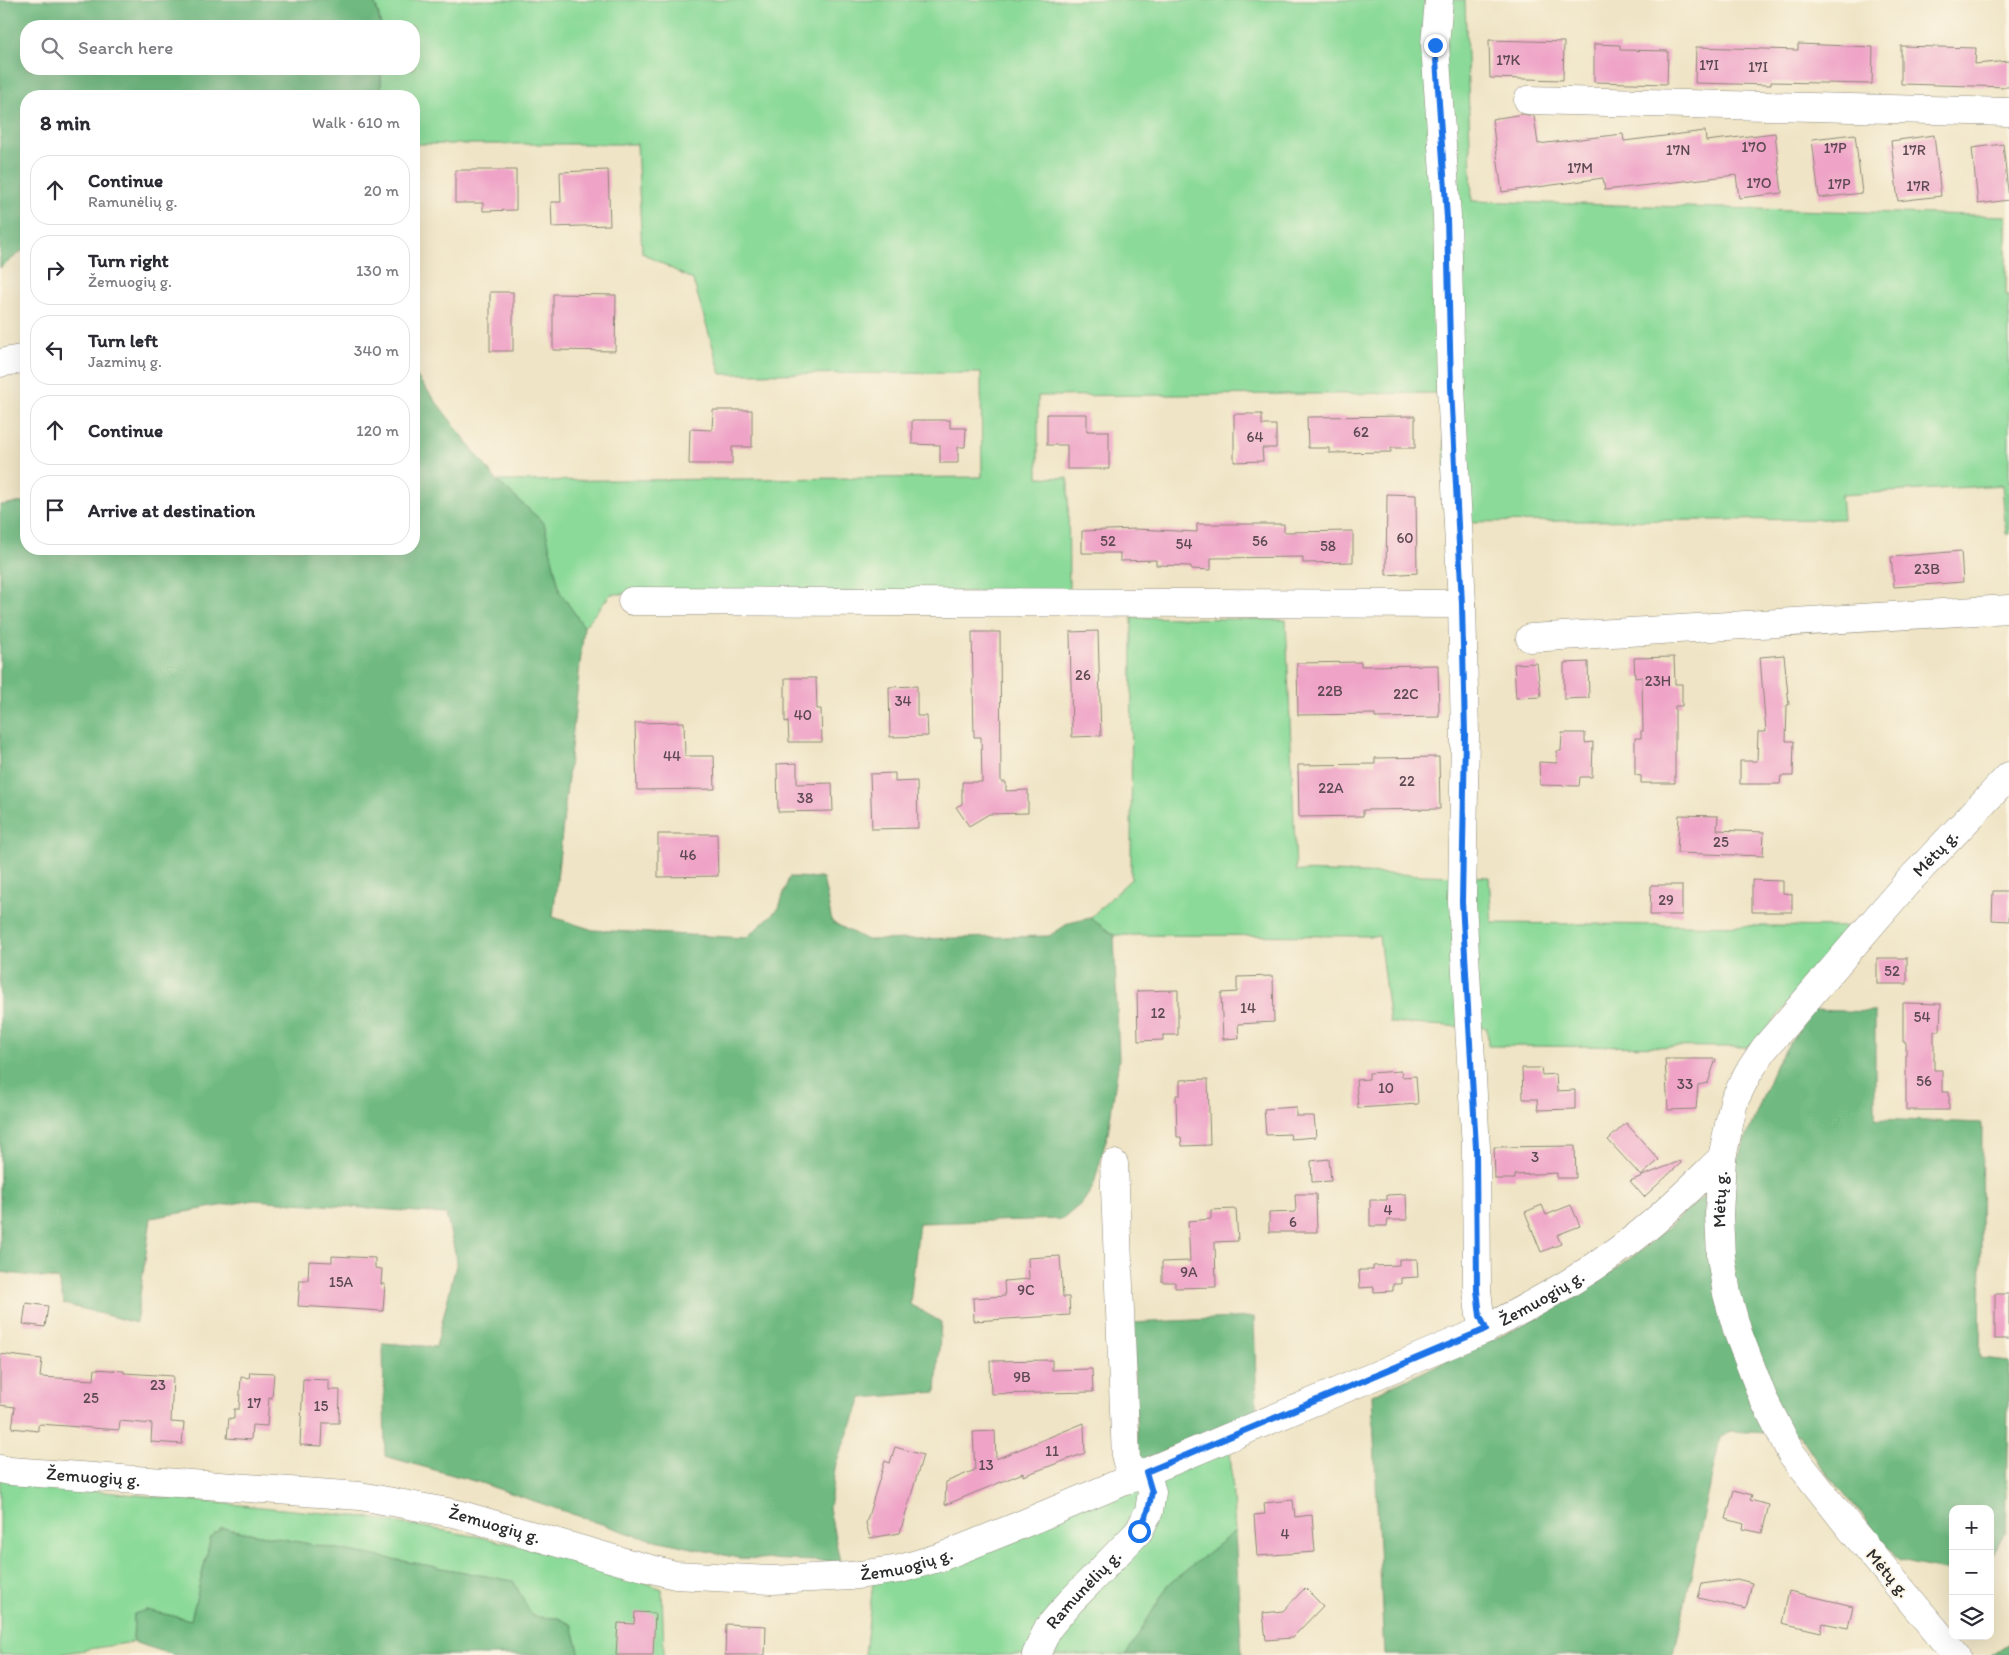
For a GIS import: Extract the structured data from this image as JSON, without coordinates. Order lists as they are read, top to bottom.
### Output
{
  "streets": {
    "street": ["Mėtų g.", "Žemuogių g.", "Ramunėlių g."]
  },
  "crossings": [
    ["Mėtų g.", "Žemuogių g."],
    ["Žemuogių g.", "Ramunėlių g."]
  ],
  "house_numbers": [
    "17K",
    "17I",
    "17I",
    "17O",
    "17P",
    "17N",
    "17R",
    "17M",
    "17O",
    "17P",
    "17R",
    "62",
    "64",
    "60",
    "52",
    "56",
    "54",
    "58",
    "23B",
    "26",
    "23H",
    "22B",
    "22C",
    "34",
    "40",
    "44",
    "22",
    "22A",
    "38",
    "25",
    "46",
    "29",
    "52",
    "14",
    "12",
    "54",
    "56",
    "33",
    "10",
    "3",
    "4",
    "6",
    "9A",
    "15A",
    "9C",
    "9B",
    "23",
    "25",
    "17",
    "15",
    "11",
    "13",
    "4"
  ],
  "page": {
    "search": "Search here",
    "heading": ["8 min", "Walk · 610 m"],
    "list": [
      ["Continue", "Ramunėlių g.", "20 m"],
      ["Turn right", "Žemuogių g.", "130 m"],
      ["Turn left", "Jazminų g.", "340 m"],
      ["Continue", "120 m"],
      "Arrive at destination"
    ],
    "map_buttons": ["+", "−"]
  }
}
